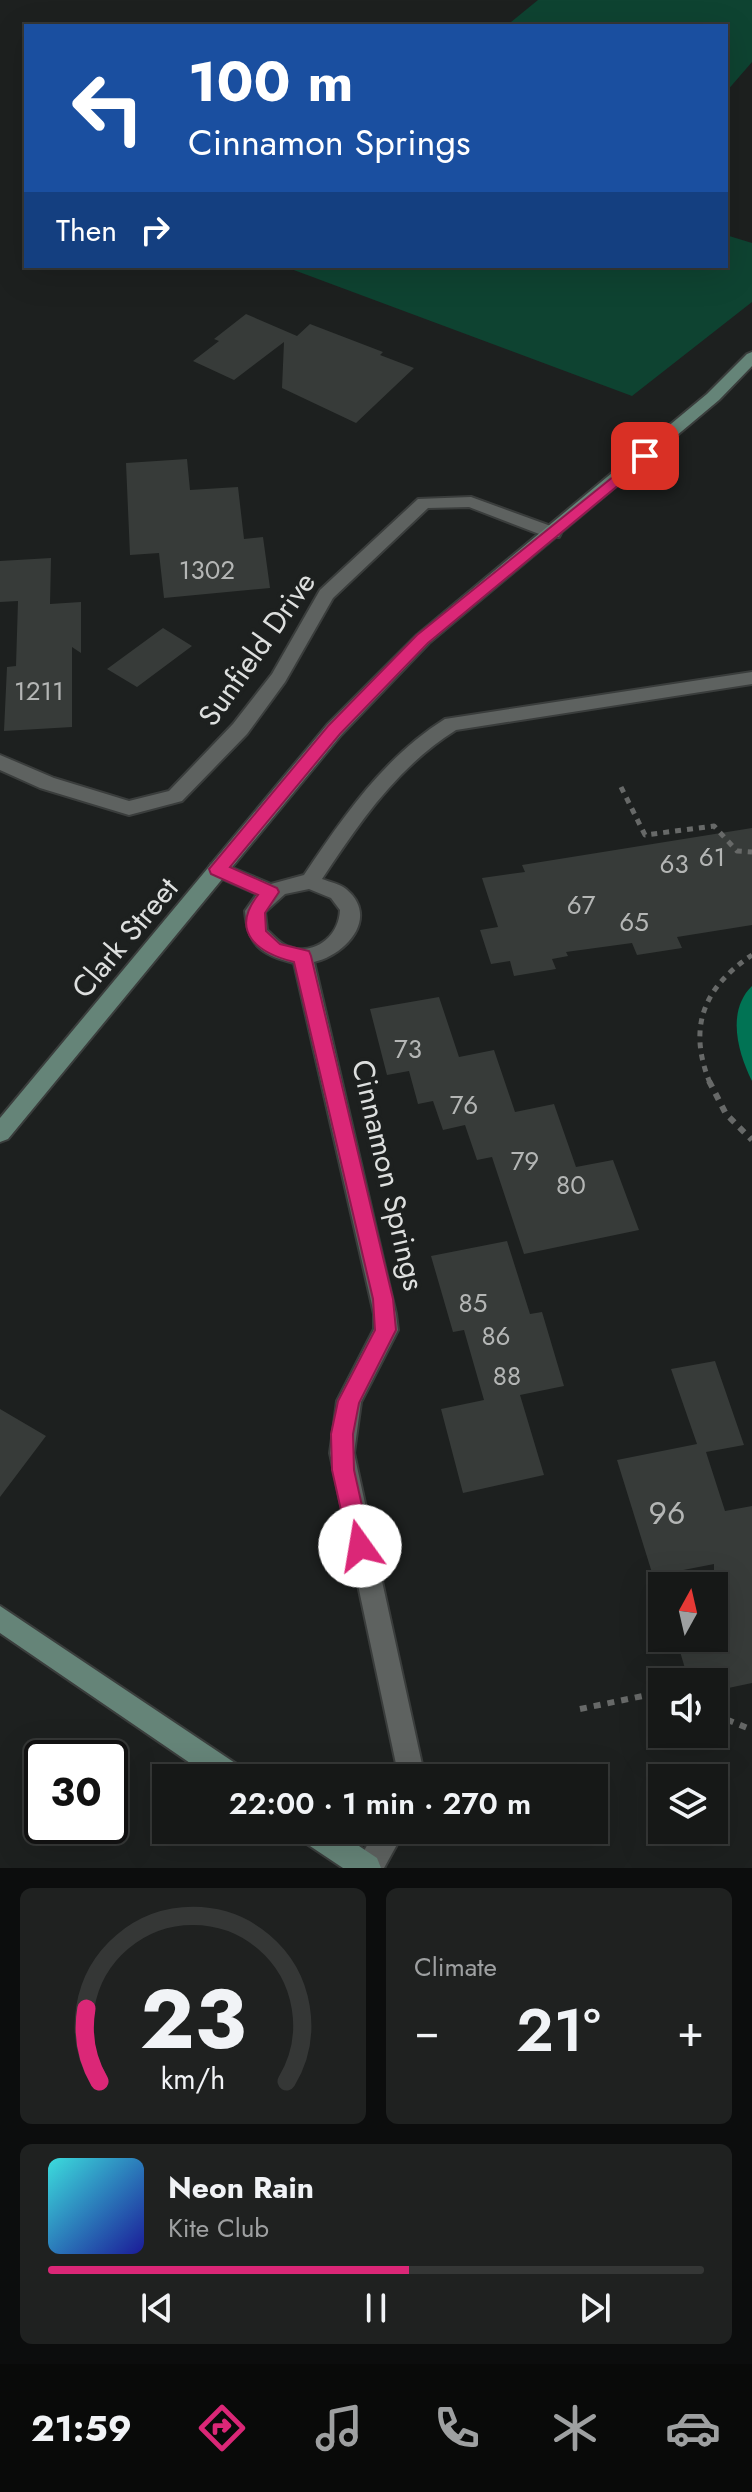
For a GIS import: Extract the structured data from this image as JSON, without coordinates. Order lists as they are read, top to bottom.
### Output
{
  "streets": {
    "main road": ["Clark Street"],
    "street": ["Sunfield Drive", "Cinnamon Springs"]
  },
  "crossings": [
    ["Sunfield Drive", "Clark Street"]
  ],
  "house_numbers": [
    "1302",
    "1211",
    "61",
    "63",
    "67",
    "65",
    "73",
    "76",
    "79",
    "80",
    "85",
    "86",
    "88",
    "96"
  ],
  "north": "top",
  "page": {
    "turn": ["100 m", "Cinnamon Springs"],
    "then": "Then",
    "limit": "30",
    "trip": "22:00 · 1 min · 270 m",
    "tile": "Climate",
    "heat": ["−", "21°", "+"],
    "song": ["Neon Rain", "Kite Club"],
    "tabs": "21:59",
    "gauge": ["23", "km/h"]
  }
}
